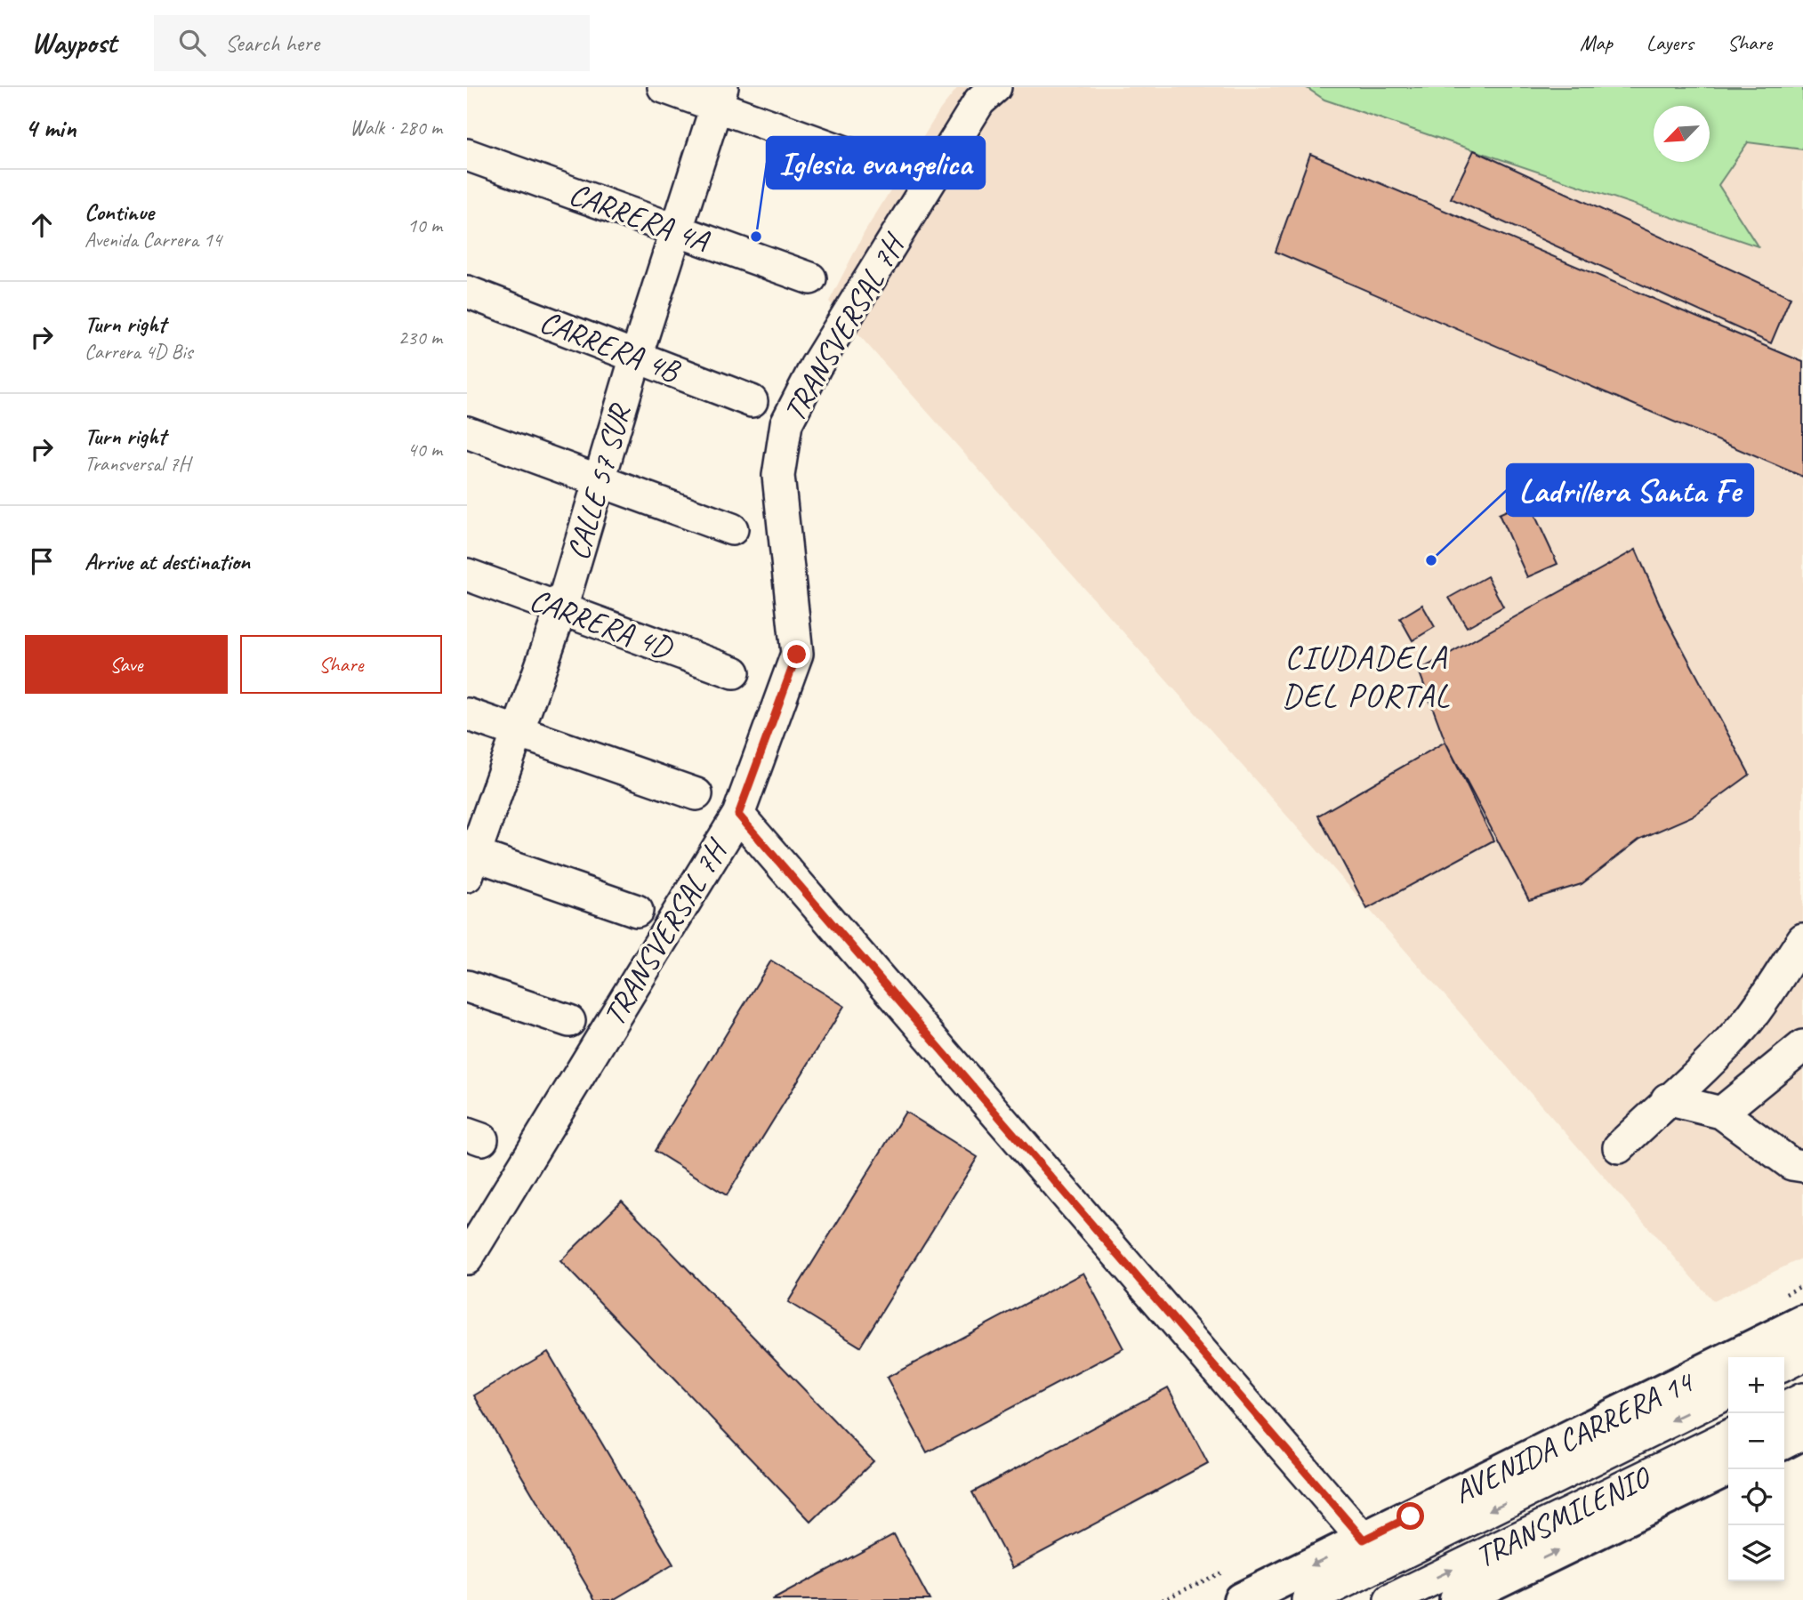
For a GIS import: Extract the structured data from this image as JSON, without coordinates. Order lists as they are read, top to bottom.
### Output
{
  "streets": {
    "main road": ["AVENIDA CARRERA 14"],
    "street": [
      "CARRERA 4A",
      "TRANSVERSAL 7H",
      "CARRERA 4B",
      "CALLE 57 SUR",
      "CARRERA 4D",
      "TRANSMILENIO"
    ]
  },
  "crossings": [
    ["CARRERA 4A", "CALLE 57 SUR"],
    ["CARRERA 4B", "CALLE 57 SUR"],
    ["CALLE 57 SUR", "CARRERA 4D"]
  ],
  "districts": ["CIUDADELA DEL PORTAL"],
  "places": ["Iglesia evangelica", "Ladrillera Santa Fe"],
  "north": "bottom left",
  "page": {
    "header": "Waypost",
    "search": "Search here",
    "nav": ["Map", "Layers", "Share"],
    "heading": ["4 min", "Walk · 280 m"],
    "list": [
      ["Continue", "Avenida Carrera 14", "10 m"],
      ["Turn right", "Carrera 4D Bis", "230 m"],
      ["Turn right", "Transversal 7H", "40 m"],
      "Arrive at destination"
    ],
    "buttons": ["Save", "Share"],
    "map_buttons": ["+", "−"]
  }
}
